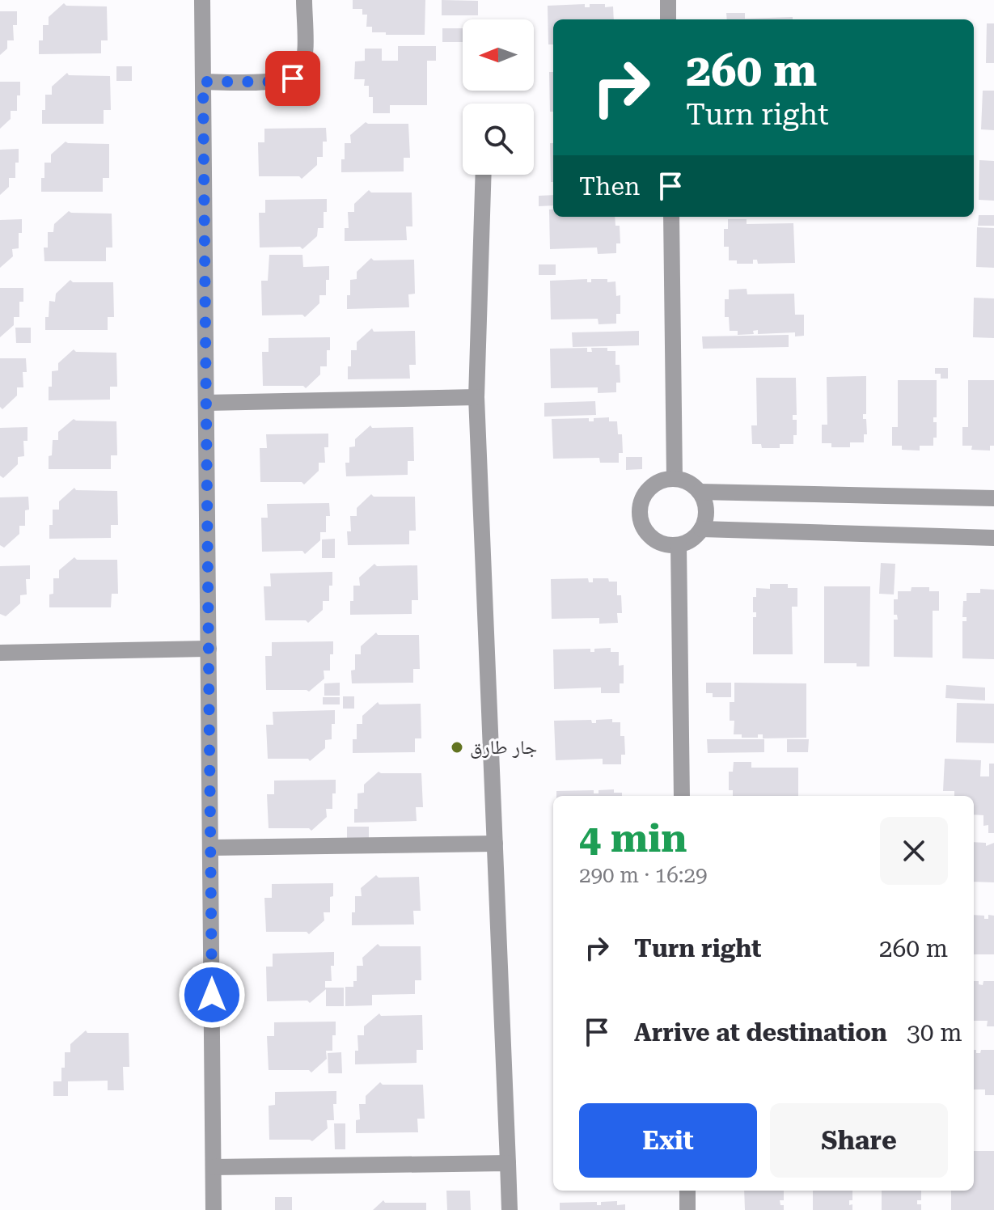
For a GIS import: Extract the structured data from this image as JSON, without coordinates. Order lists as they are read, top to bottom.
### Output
{
  "places": ["جار طارق"],
  "north": "left",
  "page": {
    "turn": ["260 m", "Turn right"],
    "then": "Then",
    "heading": ["4 min", "290 m · 16:29"],
    "list": [
      {
        "name": "Turn right",
        "value": "260 m"
      },
      {
        "name": "Arrive at destination",
        "value": "30 m"
      }
    ],
    "buttons": ["Exit", "Share"]
  }
}
